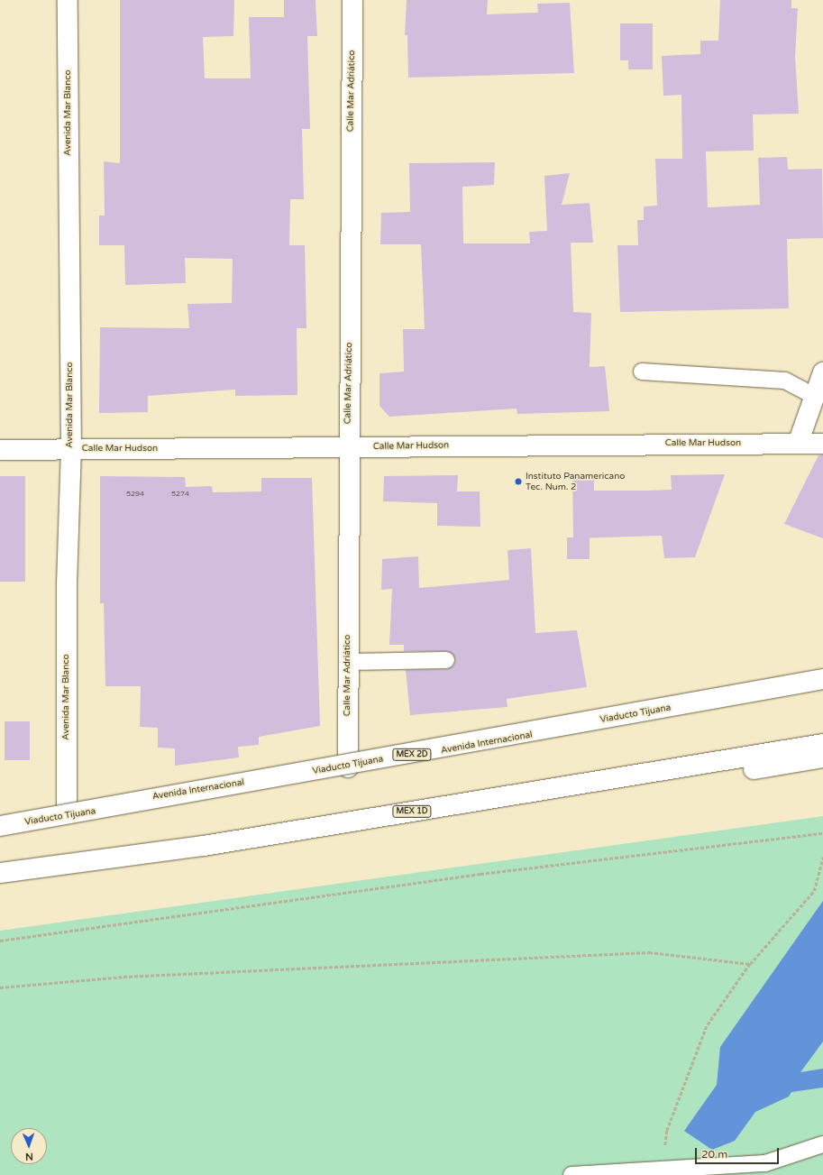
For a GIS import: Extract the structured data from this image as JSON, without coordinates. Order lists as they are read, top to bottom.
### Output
{
  "streets": {
    "main road": [
      "Calle Mar Adriático",
      "Avenida Mar Blanco",
      "Calle Mar Hudson",
      "Viaducto Tijuana",
      "Avenida Internacional",
      "MEX 2D",
      "MEX 1D"
    ]
  },
  "crossings": [
    ["Calle Mar Adriático", "Calle Mar Hudson"],
    ["Calle Mar Adriático", "Avenida Internacional"],
    ["Avenida Mar Blanco", "Calle Mar Hudson"],
    ["Avenida Mar Blanco", "Avenida Internacional"]
  ],
  "places": ["Instituto Panamericano Tec. Num. 2"],
  "house_numbers": ["5294", "5274"],
  "scale_bar": "20 m",
  "north": "bottom"
}
